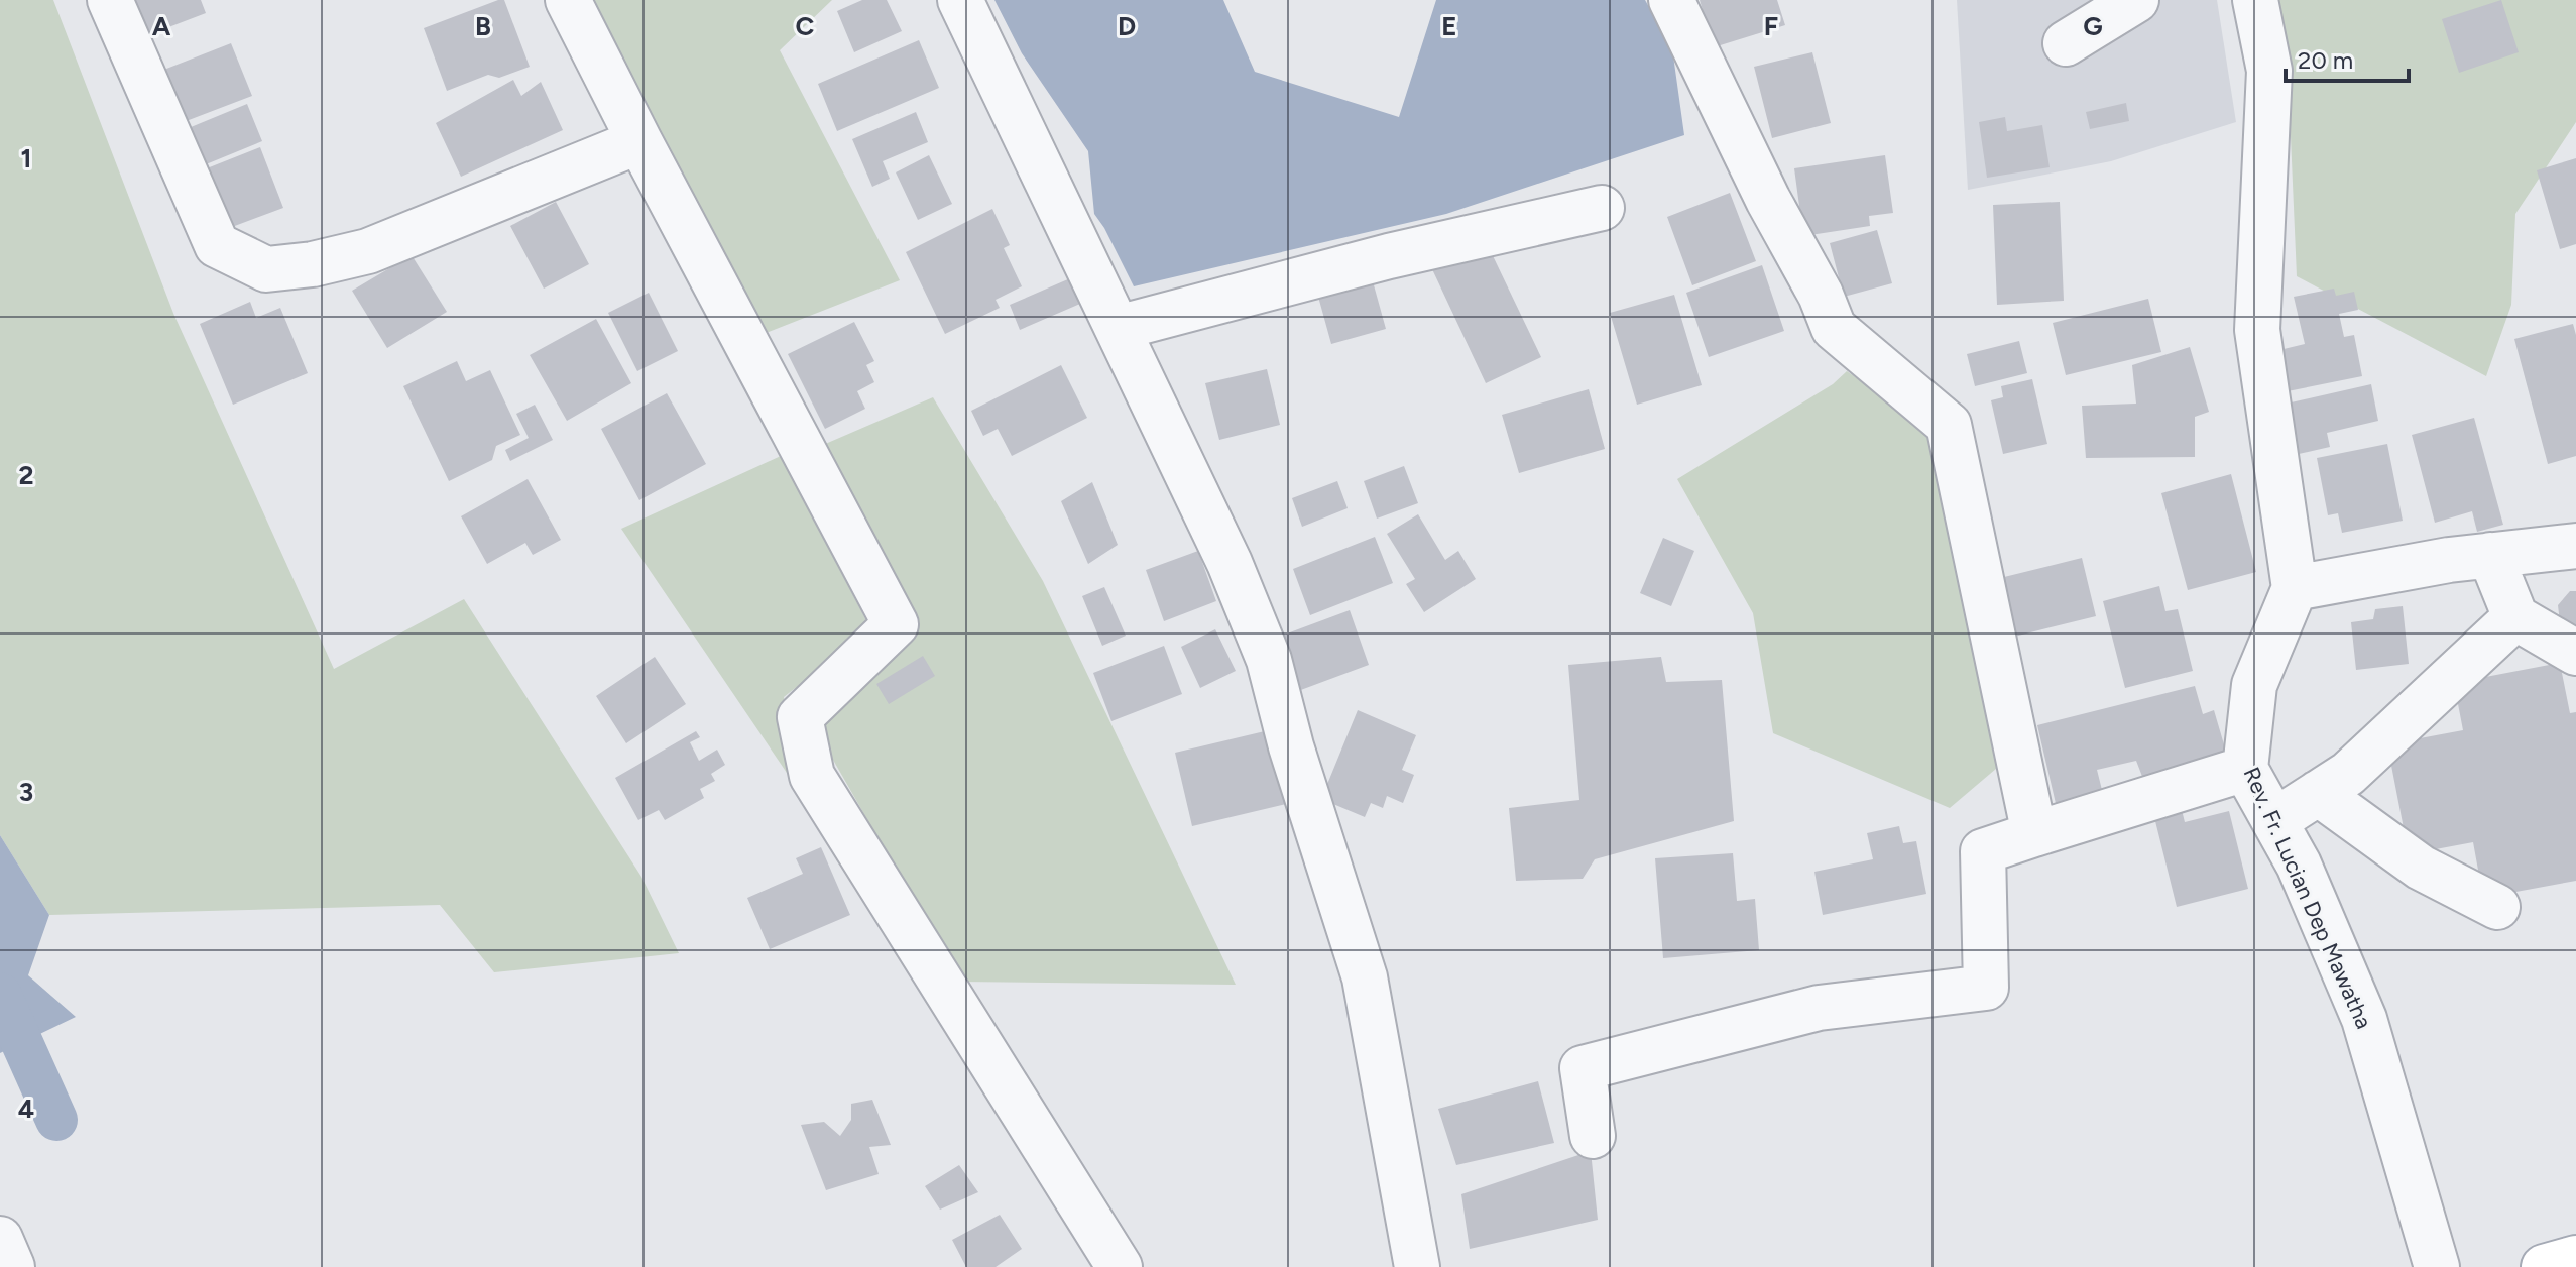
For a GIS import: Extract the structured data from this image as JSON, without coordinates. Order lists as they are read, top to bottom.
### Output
{
  "streets": {
    "street": ["Rev. Fr. Lucian Dep Mawatha"]
  },
  "scale_bar": "20 m",
  "grid": {
    "columns": [
      "A",
      "B",
      "C",
      "D",
      "E",
      "F",
      "G"
    ],
    "rows": [
      "1",
      "2",
      "3",
      "4"
    ]
  }
}
